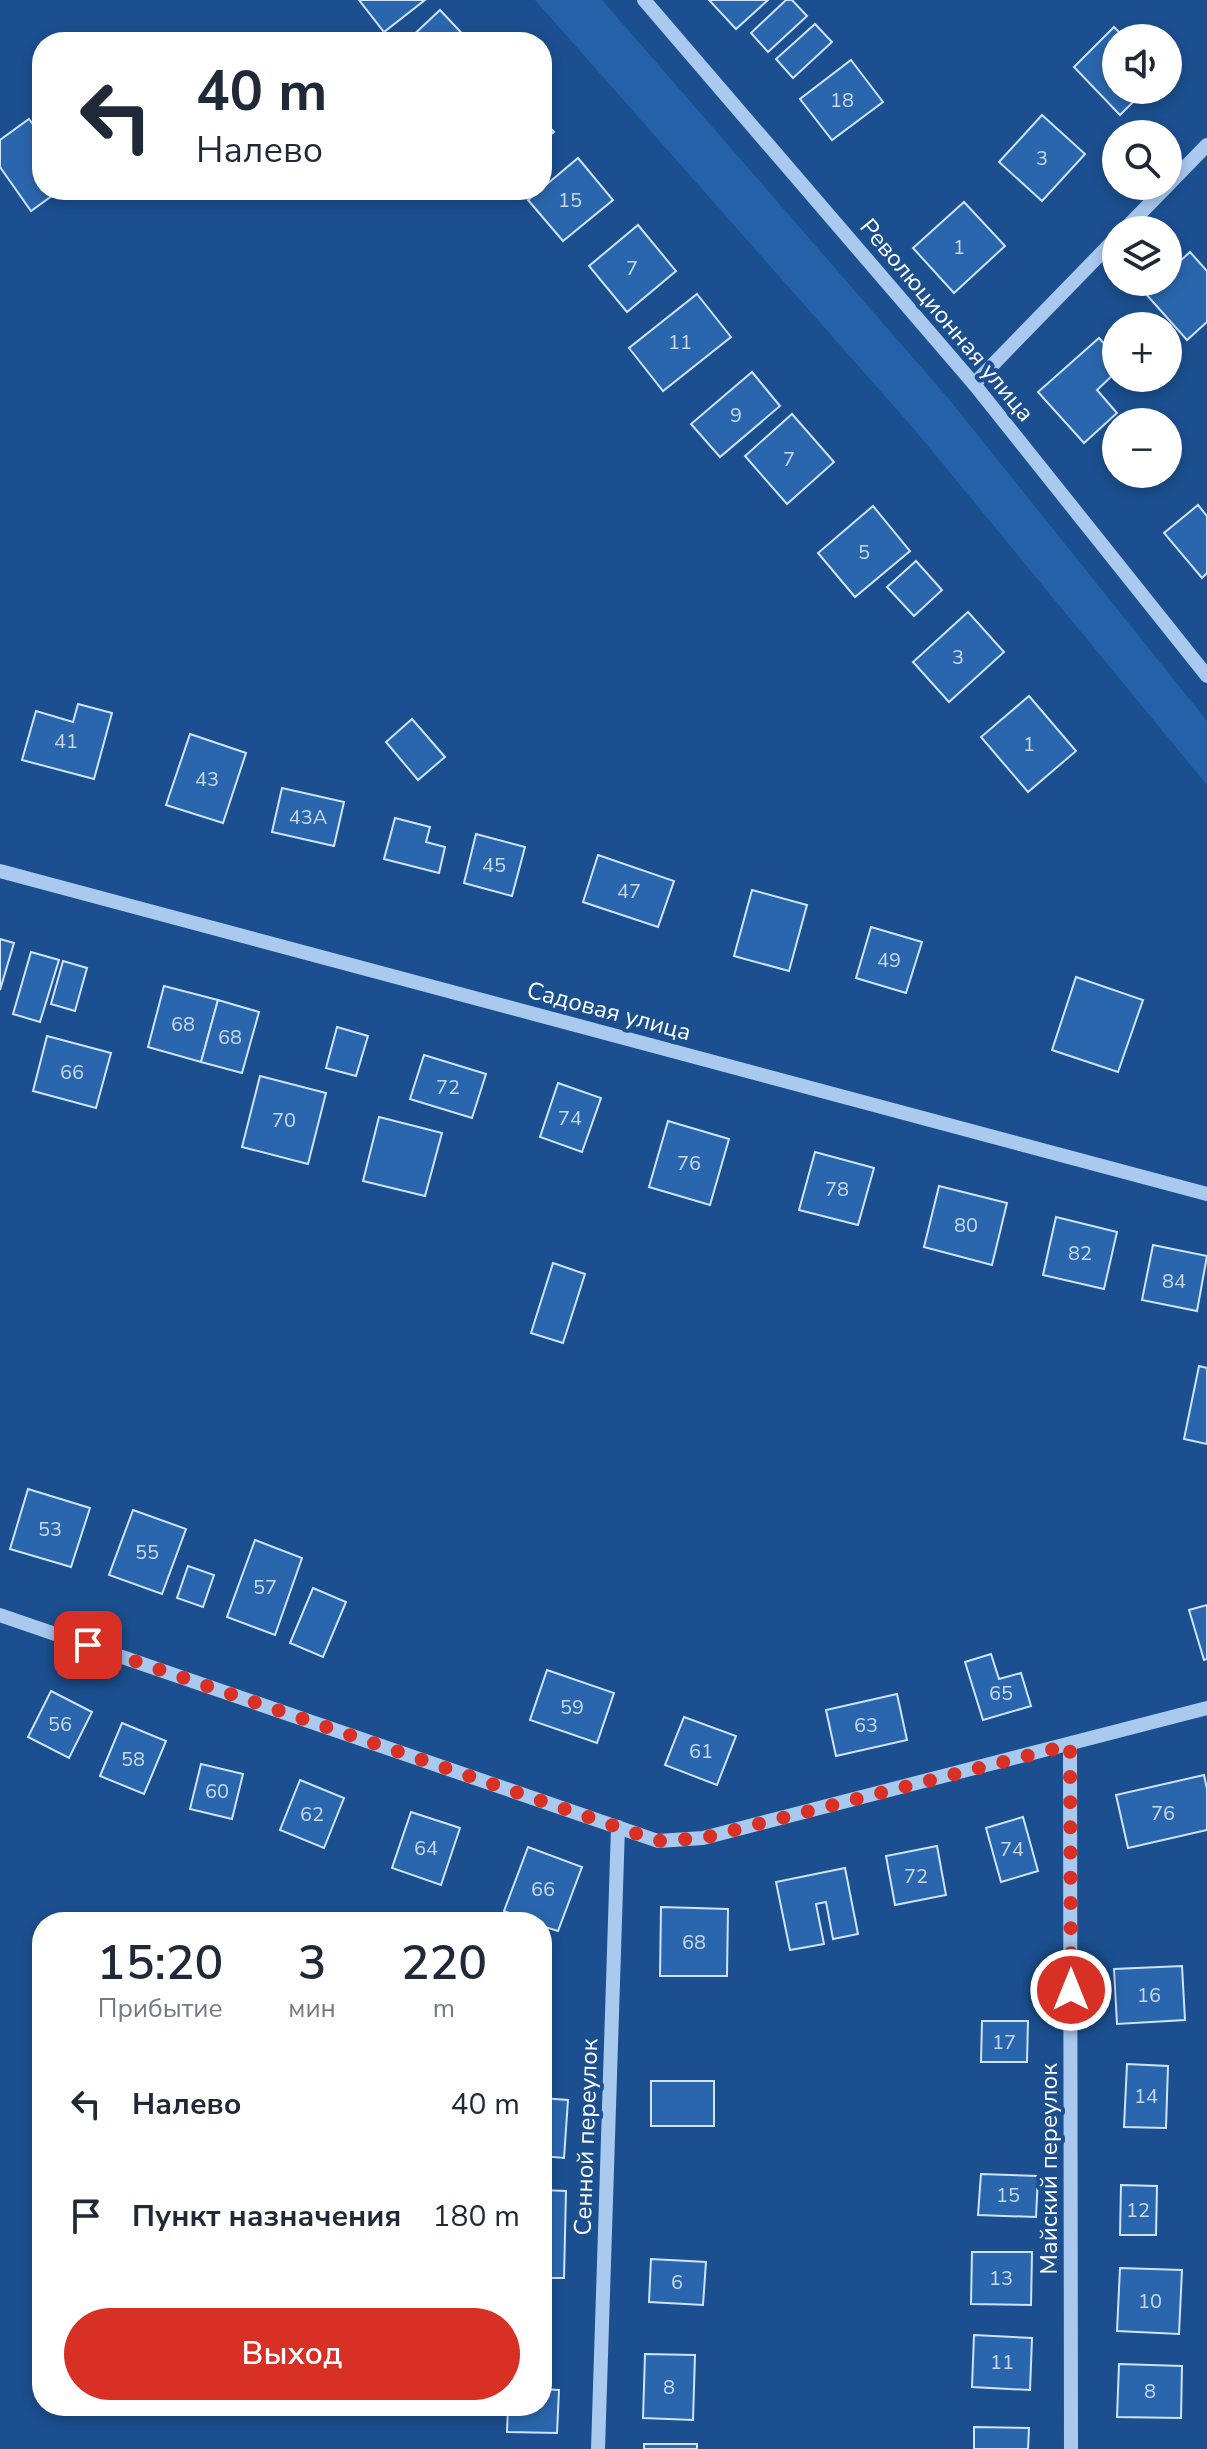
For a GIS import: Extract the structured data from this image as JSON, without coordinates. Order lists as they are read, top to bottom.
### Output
{
  "streets": {
    "street": [
      "Революционная улица",
      "Садовая улица",
      "Сенной переулок",
      "Майский переулок"
    ]
  },
  "house_numbers": [
    "18",
    "3",
    "15",
    "1",
    "7",
    "11",
    "9",
    "7",
    "5",
    "3",
    "41",
    "1",
    "43",
    "43А",
    "45",
    "47",
    "49",
    "68",
    "68",
    "66",
    "72",
    "74",
    "70",
    "76",
    "78",
    "80",
    "82",
    "84",
    "53",
    "55",
    "57",
    "65",
    "59",
    "56",
    "63",
    "61",
    "58",
    "60",
    "76",
    "62",
    "64",
    "74",
    "72",
    "66",
    "68",
    "16",
    "17",
    "14",
    "15",
    "12",
    "13",
    "6",
    "10",
    "11",
    "8",
    "8"
  ],
  "page": {
    "map_buttons": ["+", "−"],
    "turn": ["40 m", "Налево"],
    "eta": [
      "15:20",
      "Прибытие",
      "3",
      "мин",
      "220",
      "m"
    ],
    "list": [
      {
        "name": "Налево",
        "value": "40 m"
      },
      {
        "name": "Пункт назначения",
        "value": "180 m"
      }
    ],
    "buttons": "Выход"
  }
}
